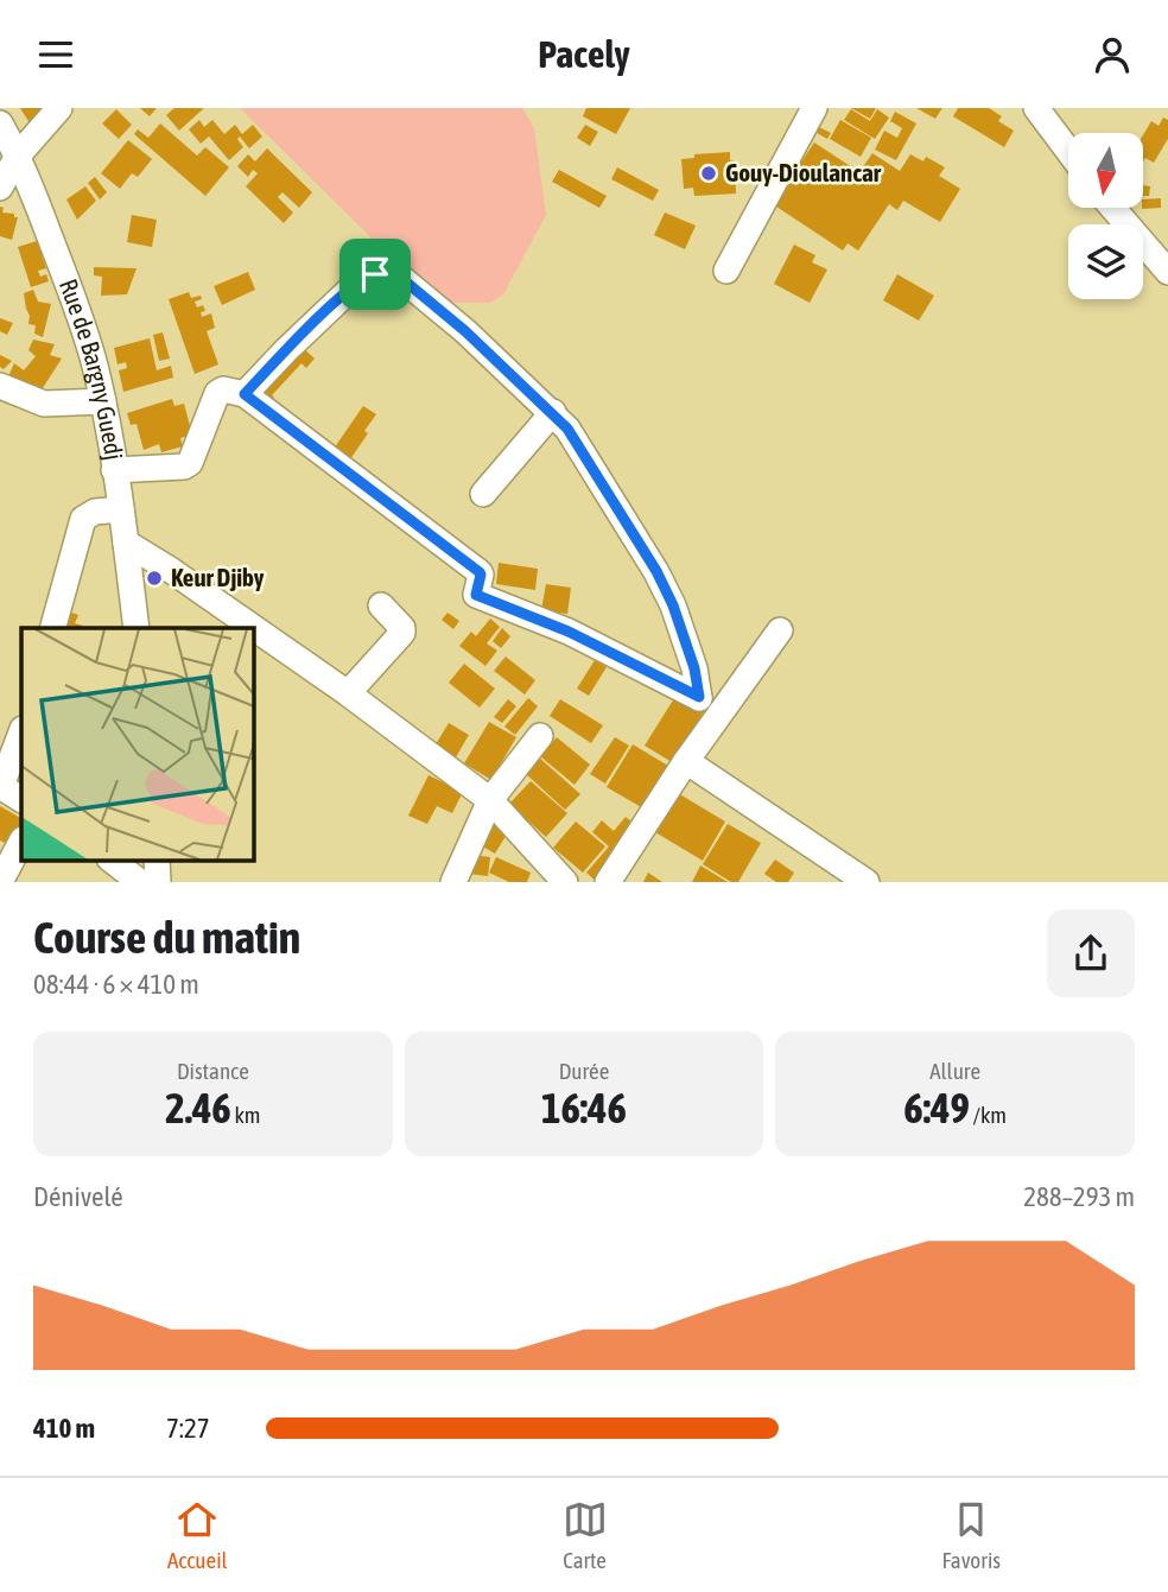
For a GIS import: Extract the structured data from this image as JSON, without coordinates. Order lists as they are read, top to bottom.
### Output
{
  "streets": {
    "street": ["Rue de Bargny Guedj"]
  },
  "places": ["Gouy-Dioulancar", "Keur Djiby"],
  "north": "bottom",
  "page": {
    "header": "Pacely",
    "heading": ["Course du matin", "08:44 · 6 × 410 m"],
    "stats": [
      ["Distance", "2.46 km"],
      ["Durée", "16:46"],
      ["Allure", "6:49 /km"]
    ],
    "chart": ["Dénivelé", "288–293 m"],
    "list": [
      {
        "name": "410 m",
        "note": "7:27"
      }
    ],
    "tabs": ["Accueil", "Carte", "Favoris"]
  }
}
